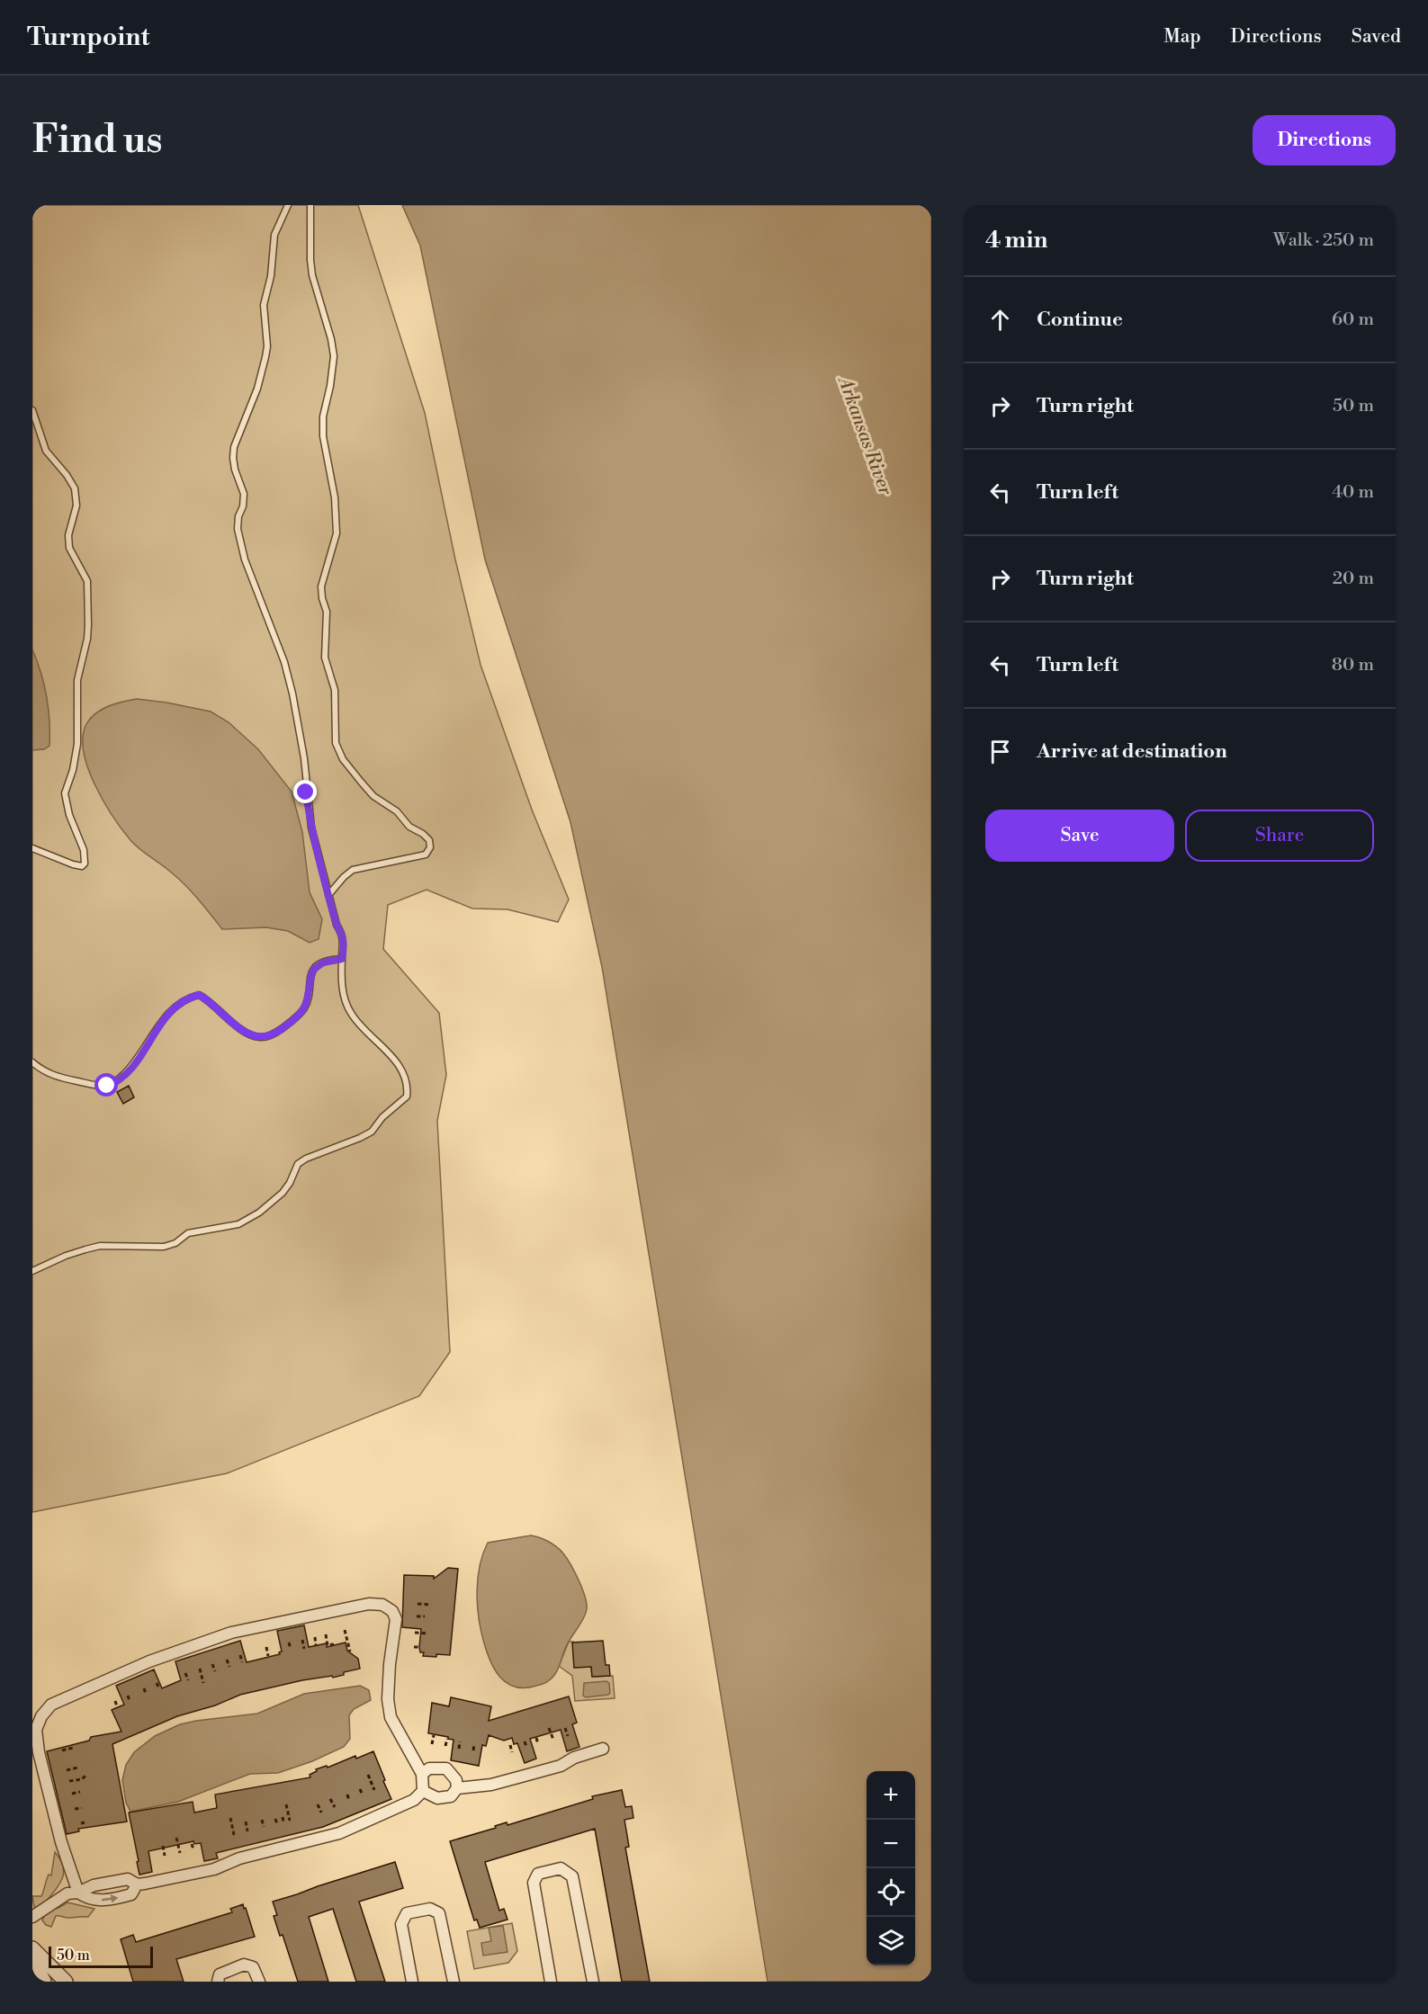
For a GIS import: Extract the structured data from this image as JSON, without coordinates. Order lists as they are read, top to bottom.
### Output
{
  "water": ["Arkansas River"],
  "scale_bar": "50 m",
  "page": {
    "header": "Turnpoint",
    "nav": ["Map", "Directions", "Saved"],
    "buttons": [
      "Directions",
      ["Save", "Share"]
    ],
    "title": "Find us",
    "heading": ["4 min", "Walk · 250 m"],
    "list": [
      ["Continue", "60 m"],
      ["Turn right", "50 m"],
      ["Turn left", "40 m"],
      ["Turn right", "20 m"],
      ["Turn left", "80 m"],
      "Arrive at destination"
    ],
    "map_buttons": ["+", "−"],
    "scale": "50 m"
  }
}
